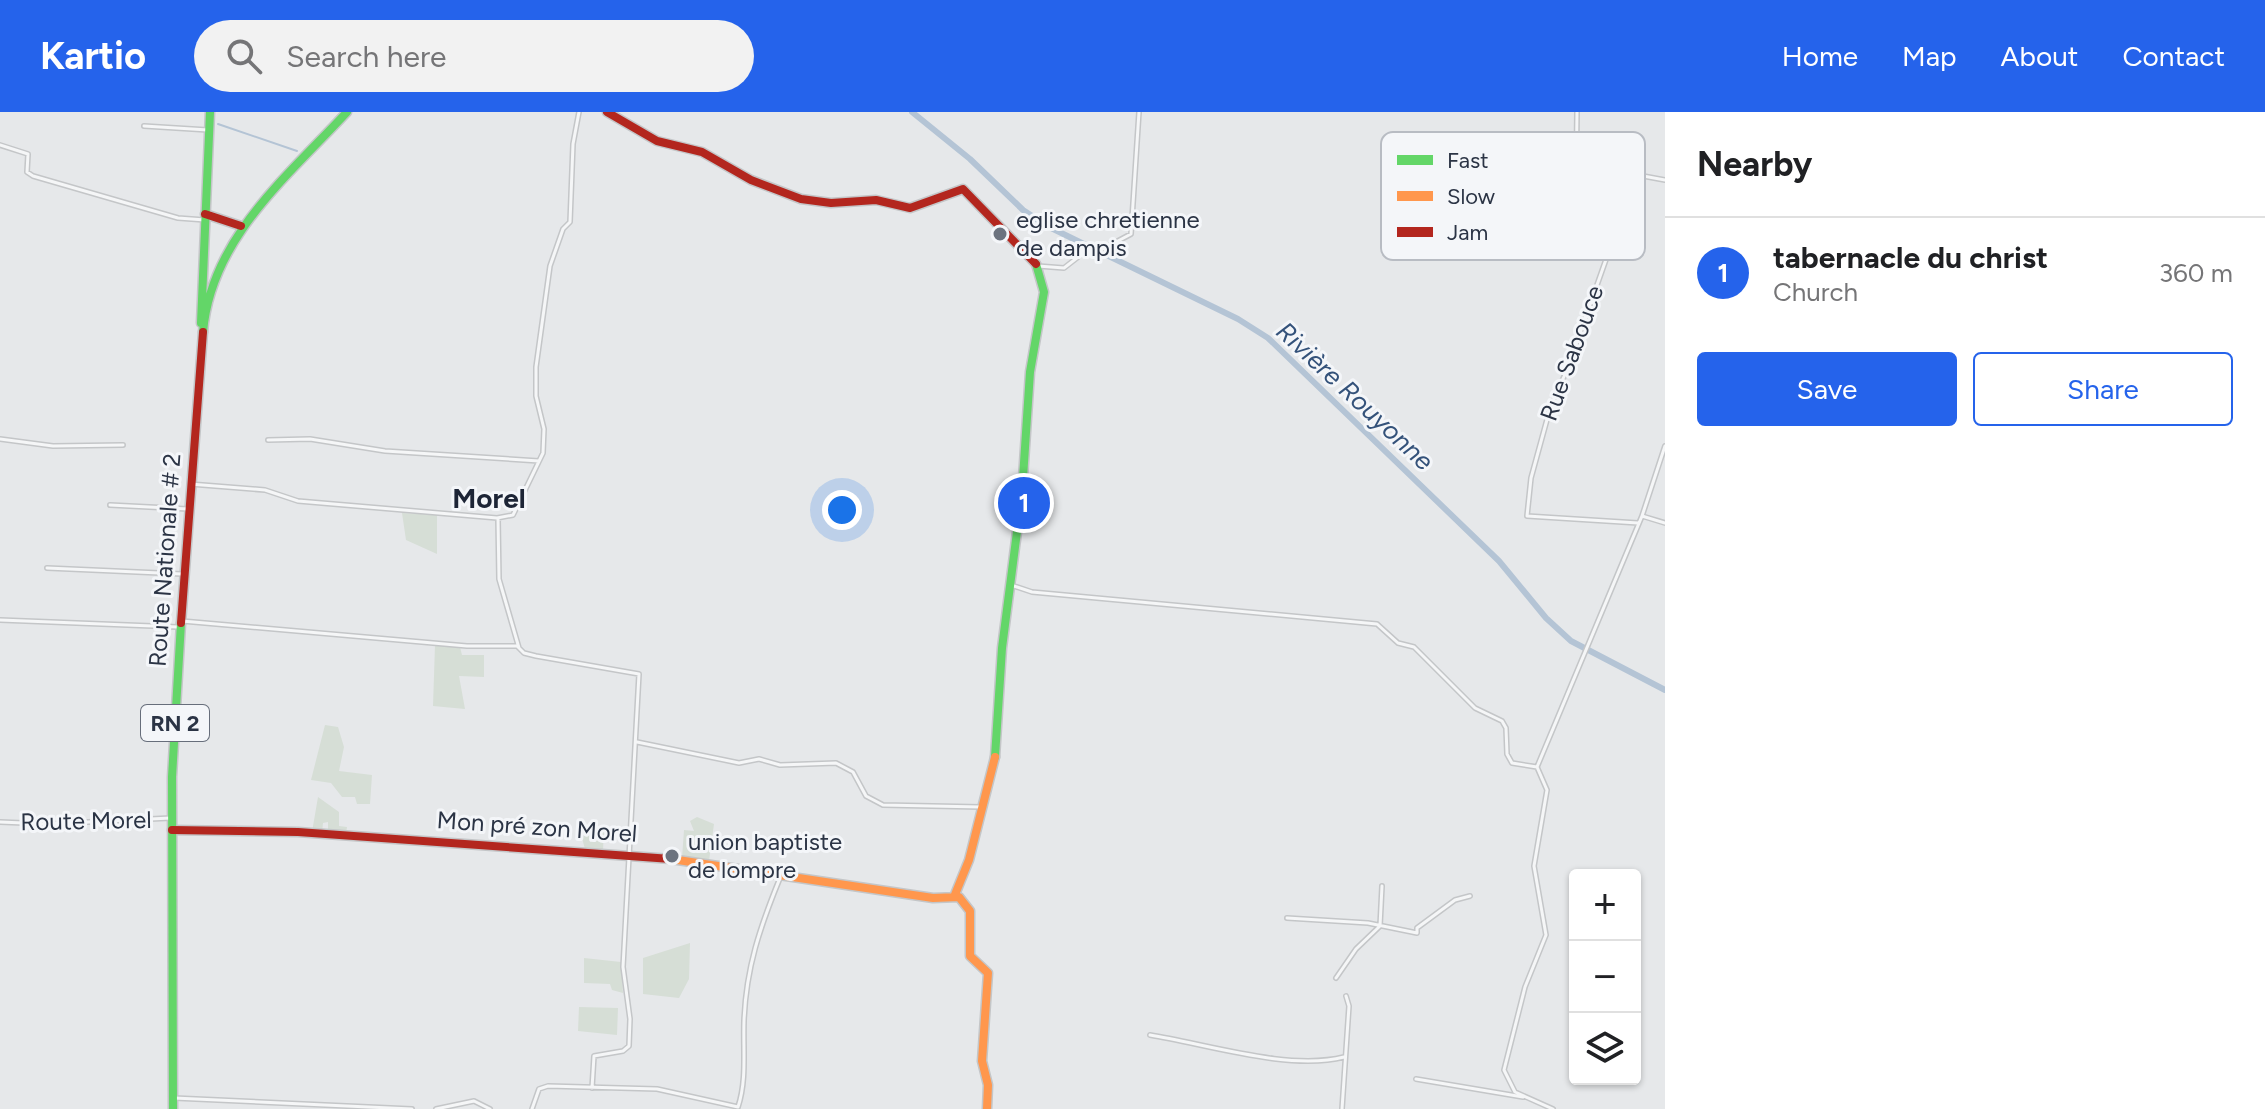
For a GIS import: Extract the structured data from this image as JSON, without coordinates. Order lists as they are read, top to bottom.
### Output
{
  "streets": {
    "street": [
      "Rue Sabouce",
      "Route Nationale # 2",
      "RN 2",
      "Route Morel",
      "Mon pré zon Morel"
    ]
  },
  "crossings": [
    ["Route Nationale # 2", "Route Morel"],
    ["Route Nationale # 2", "Mon pré zon Morel"]
  ],
  "districts": ["Morel"],
  "water": ["Rivière Rouyonne"],
  "places": ["eglise chretienne de dampis", "union baptiste de lompre"],
  "legend": ["Fast", "Slow", "Jam"],
  "page": {
    "header": "Kartio",
    "search": "Search here",
    "nav": [
      "Home",
      "Map",
      "About",
      "Contact"
    ],
    "heading": "Nearby",
    "list": [
      {
        "mark": "1",
        "name": "tabernacle du christ",
        "note": "Church",
        "value": "360 m"
      }
    ],
    "buttons": ["Save", "Share"],
    "pins": "1",
    "map_buttons": ["+", "−"]
  }
}
